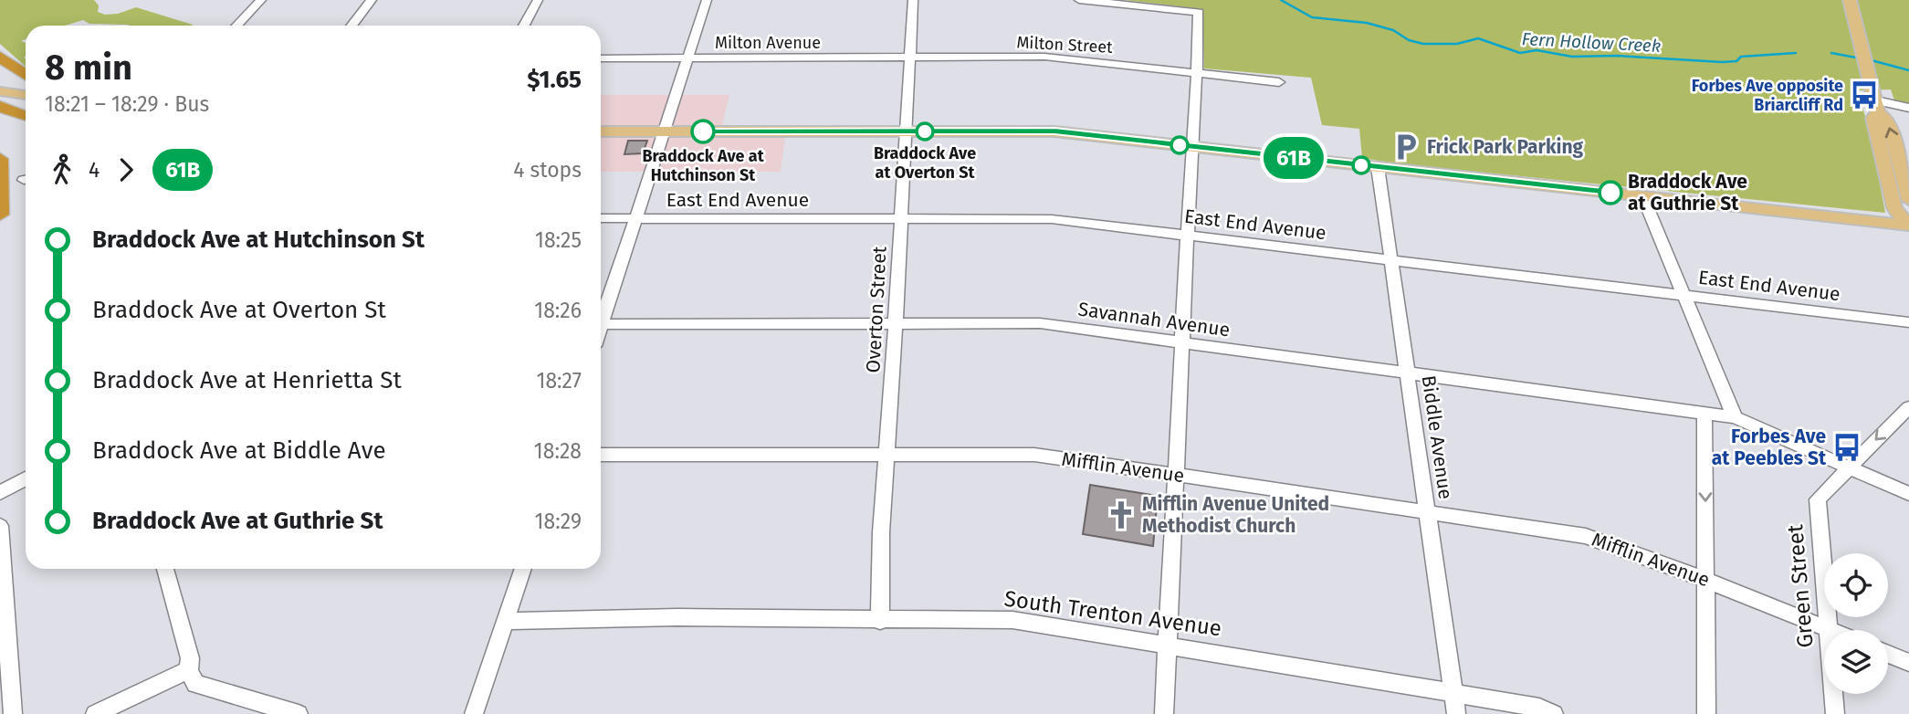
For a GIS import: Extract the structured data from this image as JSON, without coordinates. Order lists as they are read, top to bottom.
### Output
{
  "streets": {
    "street": [
      "Milton Avenue",
      "Milton Street",
      "East End Avenue",
      "Overton Street",
      "Savannah Avenue",
      "Biddle Avenue",
      "Mifflin Avenue",
      "Green Street",
      "South Trenton Avenue"
    ]
  },
  "crossings": [
    ["Milton Avenue", "Milton Street"],
    ["Milton Street", "Overton Street"],
    ["East End Avenue", "Overton Street"],
    ["East End Avenue", "Biddle Avenue"],
    ["Overton Street", "Savannah Avenue"],
    ["Overton Street", "Mifflin Avenue"],
    ["Overton Street", "South Trenton Avenue"],
    ["Savannah Avenue", "Biddle Avenue"],
    ["Savannah Avenue", "Green Street"],
    ["Biddle Avenue", "Mifflin Avenue"],
    ["Biddle Avenue", "South Trenton Avenue"],
    ["Mifflin Avenue", "Green Street"]
  ],
  "water": ["Fern Hollow Creek"],
  "places": {
    "bus stop": ["Forbes Ave opposite Briarcliff Rd", "Forbes Ave at Peebles St"],
    "other": ["Braddock Ave at Hutchinson St", "Braddock Ave at Overton St", "Braddock Ave at Guthrie St"],
    "parking": ["Frick Park Parking"],
    "church": ["Mifflin Avenue United Methodist Church"]
  },
  "lines": ["bus line 61B"],
  "page": {
    "on_map": "61B",
    "heading": ["8 min", "18:21 – 18:29 · Bus", "$1.65"],
    "legs": ["4", "61B", "4 stops"],
    "list": [
      {
        "name": "Braddock Ave at Hutchinson St",
        "value": "18:25"
      },
      {
        "name": "Braddock Ave at Overton St",
        "value": "18:26"
      },
      {
        "name": "Braddock Ave at Henrietta St",
        "value": "18:27"
      },
      {
        "name": "Braddock Ave at Biddle Ave",
        "value": "18:28"
      },
      {
        "name": "Braddock Ave at Guthrie St",
        "value": "18:29"
      }
    ]
  }
}
